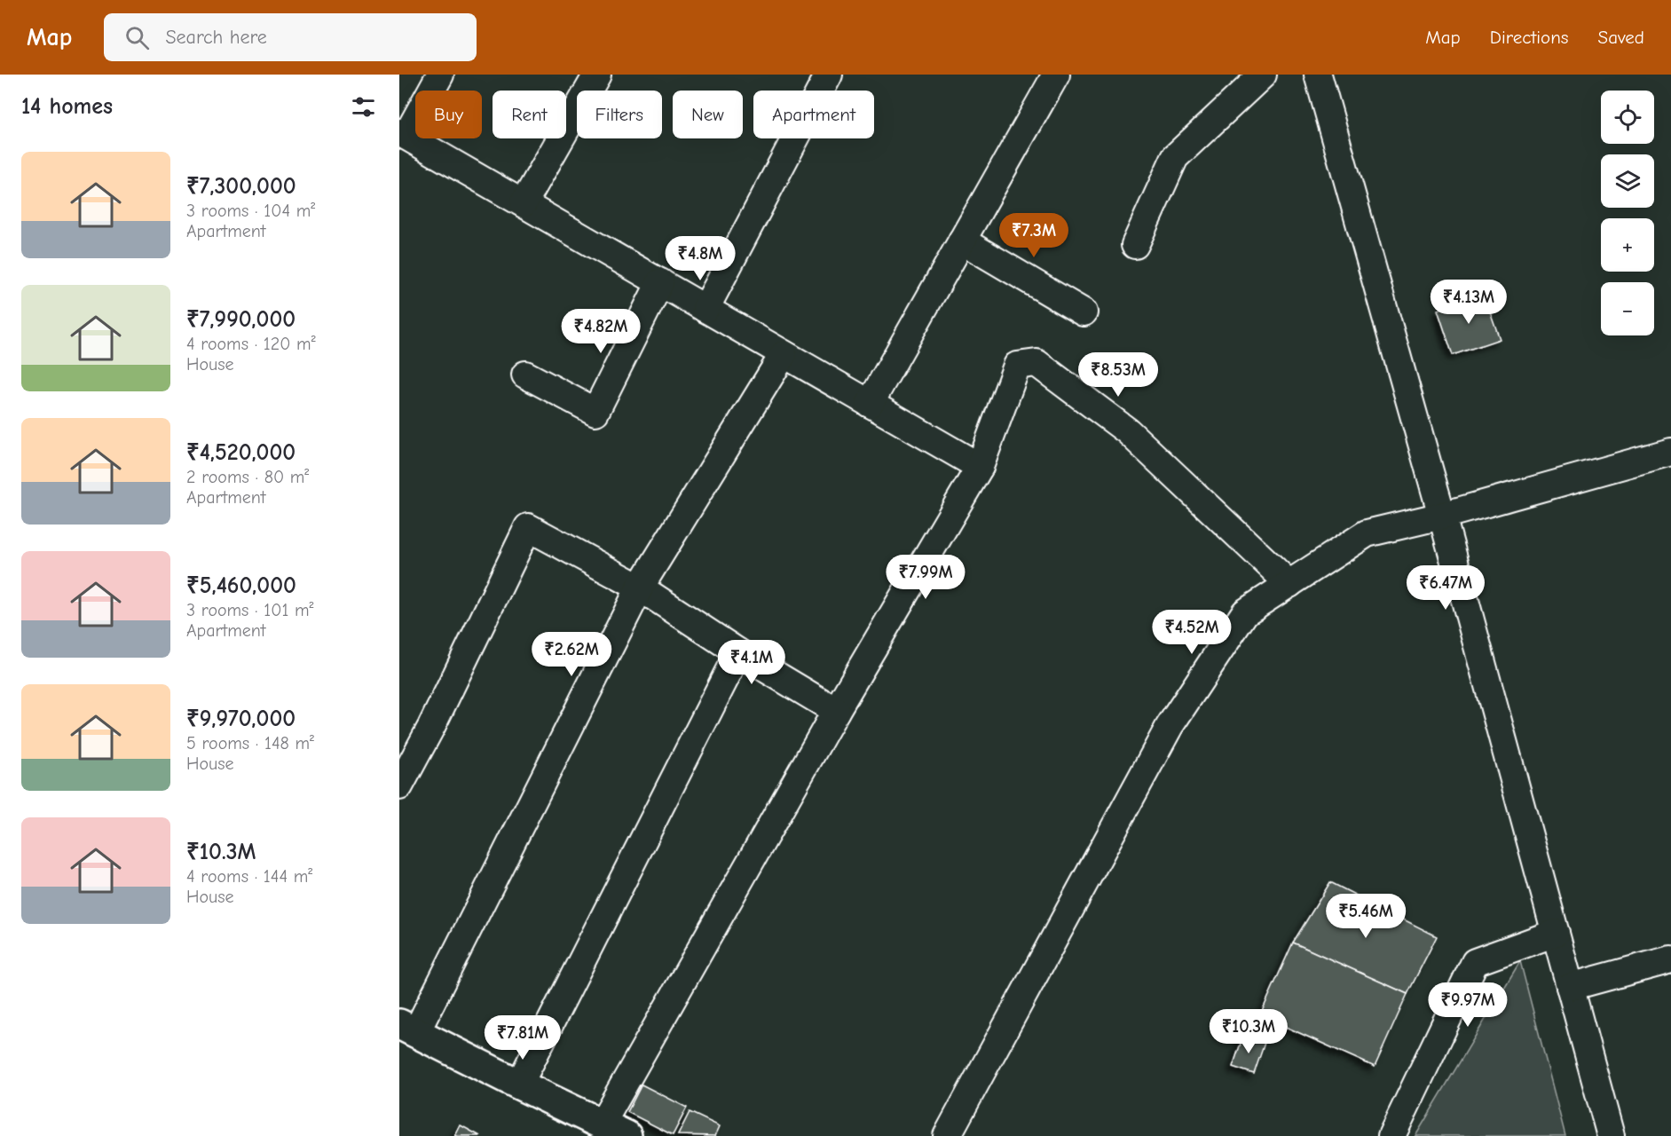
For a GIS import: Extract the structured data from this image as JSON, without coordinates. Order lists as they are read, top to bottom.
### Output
{
  "page": {
    "header": "Map",
    "search": "Search here",
    "nav": ["Map", "Directions", "Saved"],
    "heading": "14 homes",
    "map_buttons": ["+", "−"],
    "chip": [
      "Buy",
      "Rent",
      "Filters",
      "New",
      "Apartment"
    ],
    "list": [
      {
        "name": "₹7,300,000",
        "note": "3 rooms · 104 m² · Apartment"
      },
      {
        "name": "₹7,990,000",
        "note": "4 rooms · 120 m² · House"
      },
      {
        "name": "₹4,520,000",
        "note": "2 rooms · 80 m² · Apartment"
      },
      {
        "name": "₹5,460,000",
        "note": "3 rooms · 101 m² · Apartment"
      },
      {
        "name": "₹9,970,000",
        "note": "5 rooms · 148 m² · House"
      },
      {
        "name": "₹10.3M",
        "note": "4 rooms · 144 m² · House"
      }
    ],
    "price": [
      "₹7.3M",
      "₹4.8M",
      "₹4.13M",
      "₹4.82M",
      "₹8.53M",
      "₹7.99M",
      "₹6.47M",
      "₹4.52M",
      "₹2.62M",
      "₹4.1M",
      "₹5.46M",
      "₹9.97M",
      "₹10.3M",
      "₹7.81M"
    ]
  }
}
